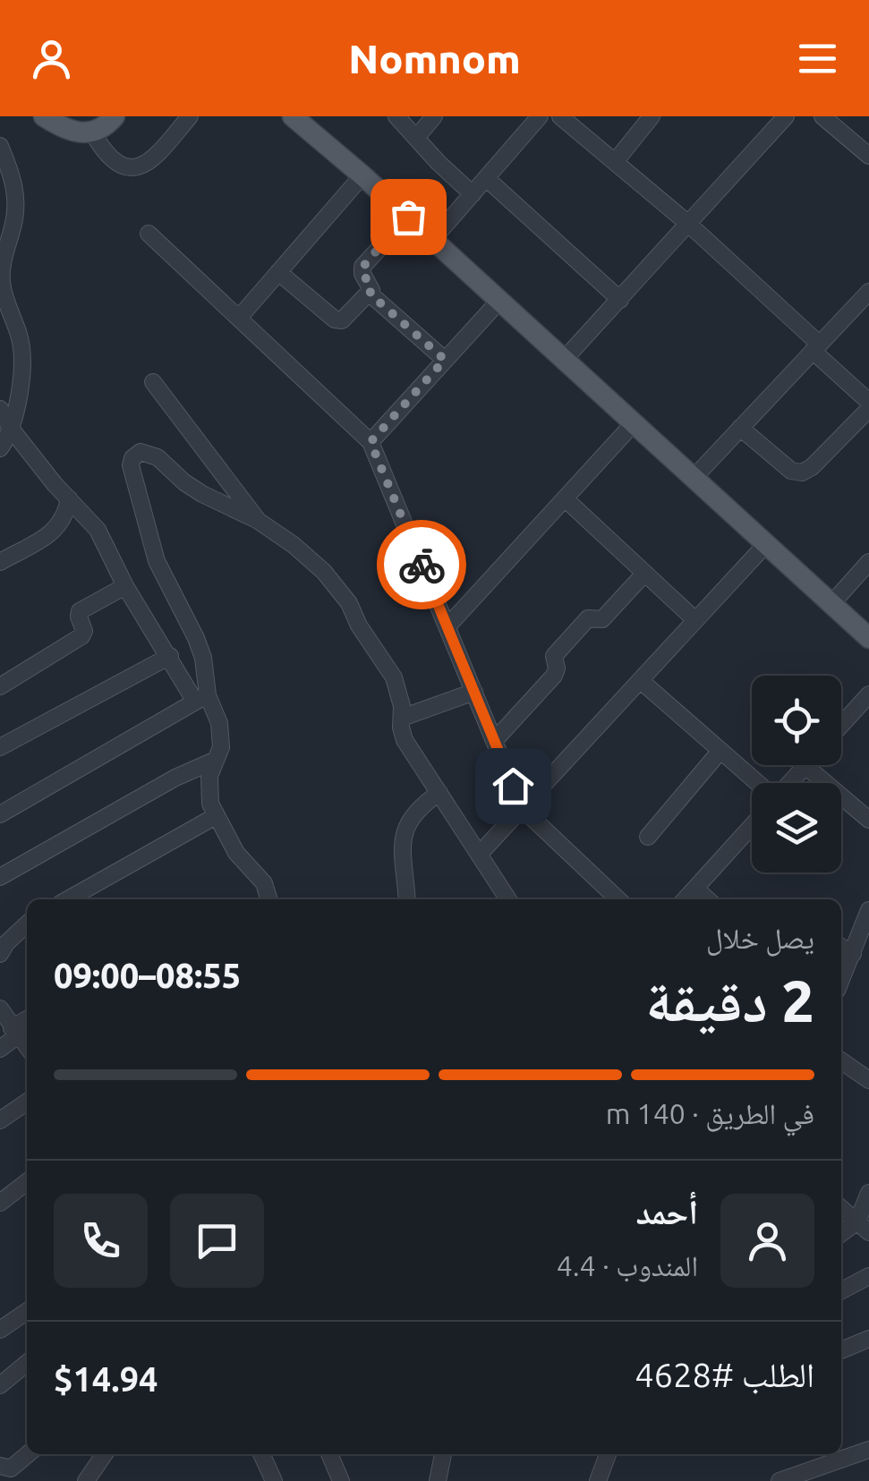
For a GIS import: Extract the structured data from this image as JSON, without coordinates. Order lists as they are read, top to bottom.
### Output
{
  "page": {
    "header": "Nomnom",
    "heading": ["2 دقيقة", "يصل خلال", "08:55–09:00"],
    "panel": [
      "أحمد",
      "المندوب · 4.4",
      "الطلب #4628",
      "$14.94"
    ],
    "bar": "في الطريق · 140 m"
  }
}
